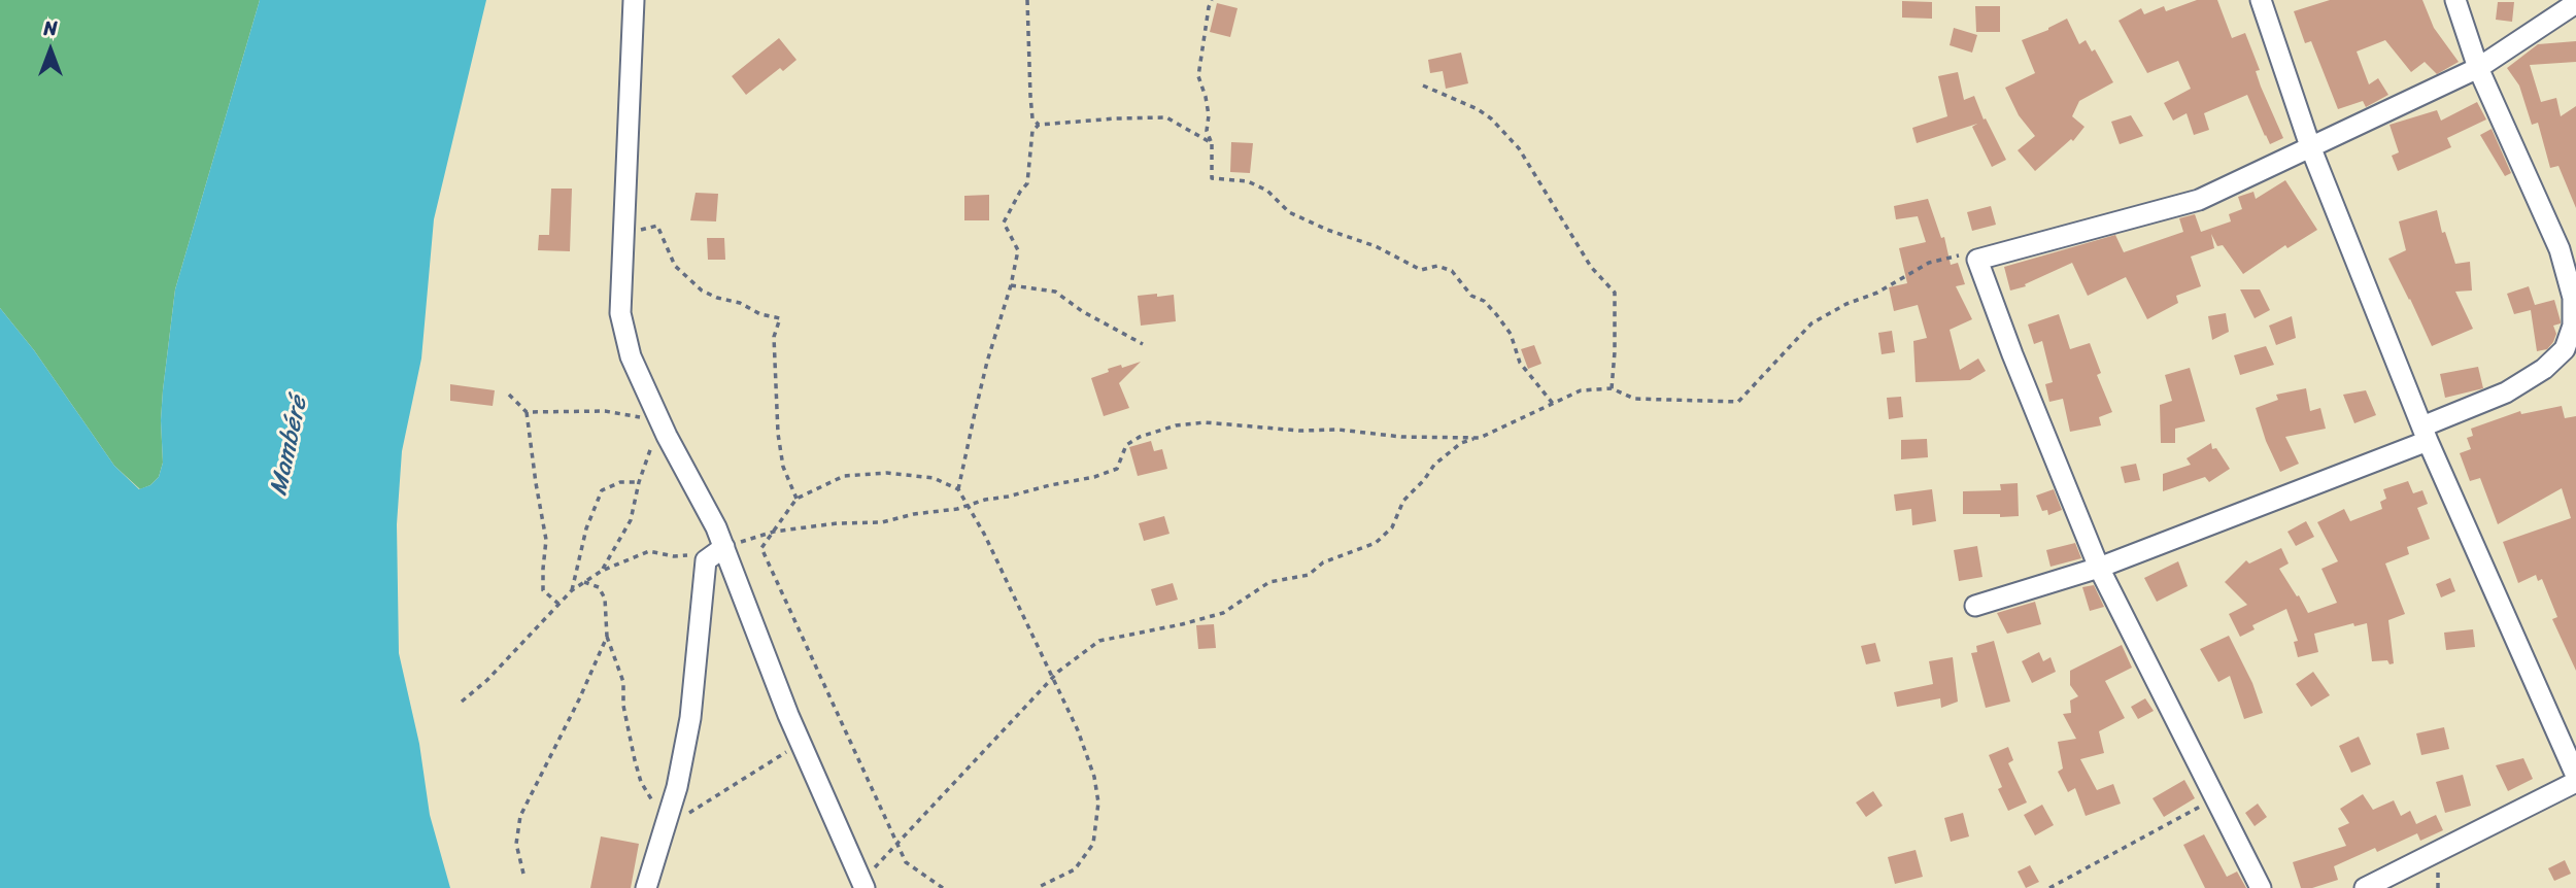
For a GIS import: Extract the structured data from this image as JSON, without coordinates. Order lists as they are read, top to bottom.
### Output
{
  "water": ["Mambéré"],
  "north": "top"
}
